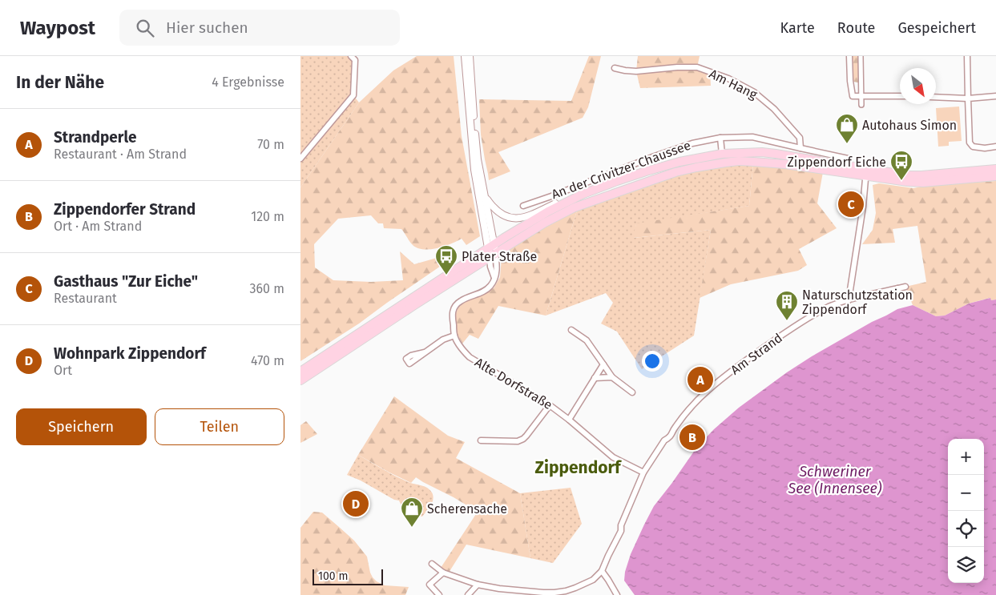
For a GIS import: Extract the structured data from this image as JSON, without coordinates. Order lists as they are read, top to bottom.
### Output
{
  "streets": {
    "main road": ["An der Crivitzer Chaussee"],
    "street": ["Am Hang", "Am Strand", "Alte Dorfstraße"]
  },
  "crossings": [
    ["Am Hang", "An der Crivitzer Chaussee"],
    ["An der Crivitzer Chaussee", "Alte Dorfstraße"],
    ["Am Strand", "Alte Dorfstraße"]
  ],
  "districts": ["Zippendorf"],
  "water": ["Schweriner See (Innensee)"],
  "places": {
    "shop": ["Autohaus Simon", "Scherensache"],
    "bus stop": ["Zippendorf Eiche", "Plater Straße"],
    "building": ["Naturschutzstation Zippendorf"]
  },
  "scale_bar": "100 m",
  "north": "bottom right",
  "page": {
    "header": "Waypost",
    "search": "Hier suchen",
    "nav": ["Karte", "Route", "Gespeichert"],
    "heading": ["In der Nähe", "4 Ergebnisse"],
    "list": [
      {
        "mark": "A",
        "name": "Strandperle",
        "note": "Restaurant · Am Strand",
        "value": "70 m"
      },
      {
        "mark": "B",
        "name": "Zippendorfer Strand",
        "note": "Ort · Am Strand",
        "value": "120 m"
      },
      {
        "mark": "C",
        "name": "Gasthaus \"Zur Eiche\"",
        "note": "Restaurant",
        "value": "360 m"
      },
      {
        "mark": "D",
        "name": "Wohnpark Zippendorf",
        "note": "Ort",
        "value": "470 m"
      }
    ],
    "pins": [
      "C",
      "A",
      "B",
      "D"
    ],
    "buttons": ["Speichern", "Teilen"],
    "map_buttons": ["+", "−"],
    "scale": "100 m"
  }
}
